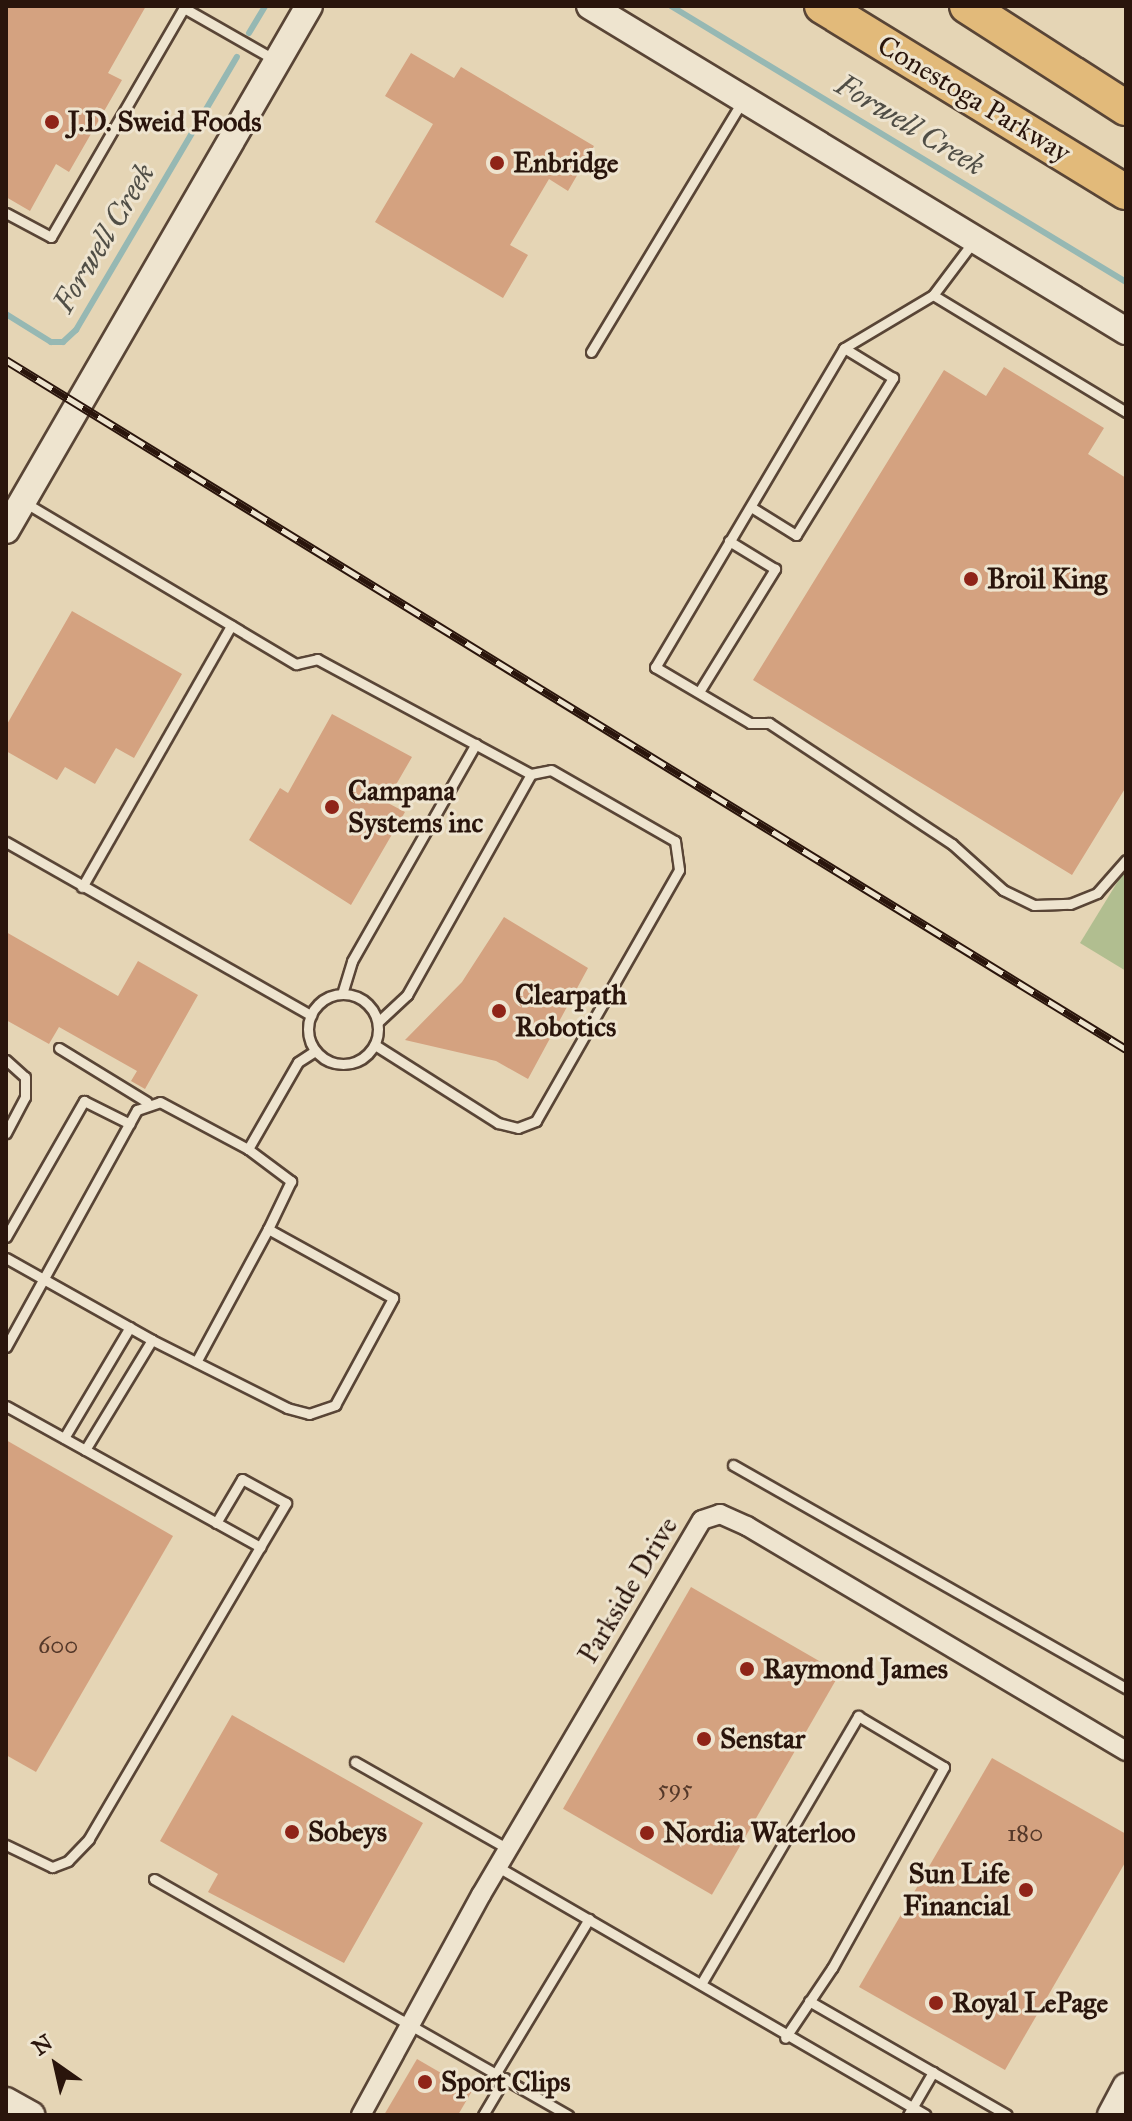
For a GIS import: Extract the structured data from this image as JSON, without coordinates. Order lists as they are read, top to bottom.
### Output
{
  "streets": {
    "highway": ["Conestoga Parkway"],
    "street": ["Parkside Drive"]
  },
  "water": ["Forwell Creek"],
  "places": [
    "J.D. Sweid Foods",
    "Enbridge",
    "Broil King",
    "Campana Systems inc",
    "Clearpath Robotics",
    "Raymond James",
    "Senstar",
    "Sobeys",
    "Nordia Waterloo",
    "Sun Life Financial",
    "Royal LePage",
    "Sport Clips"
  ],
  "house_numbers": ["600", "595", "180"],
  "north": "top left"
}
